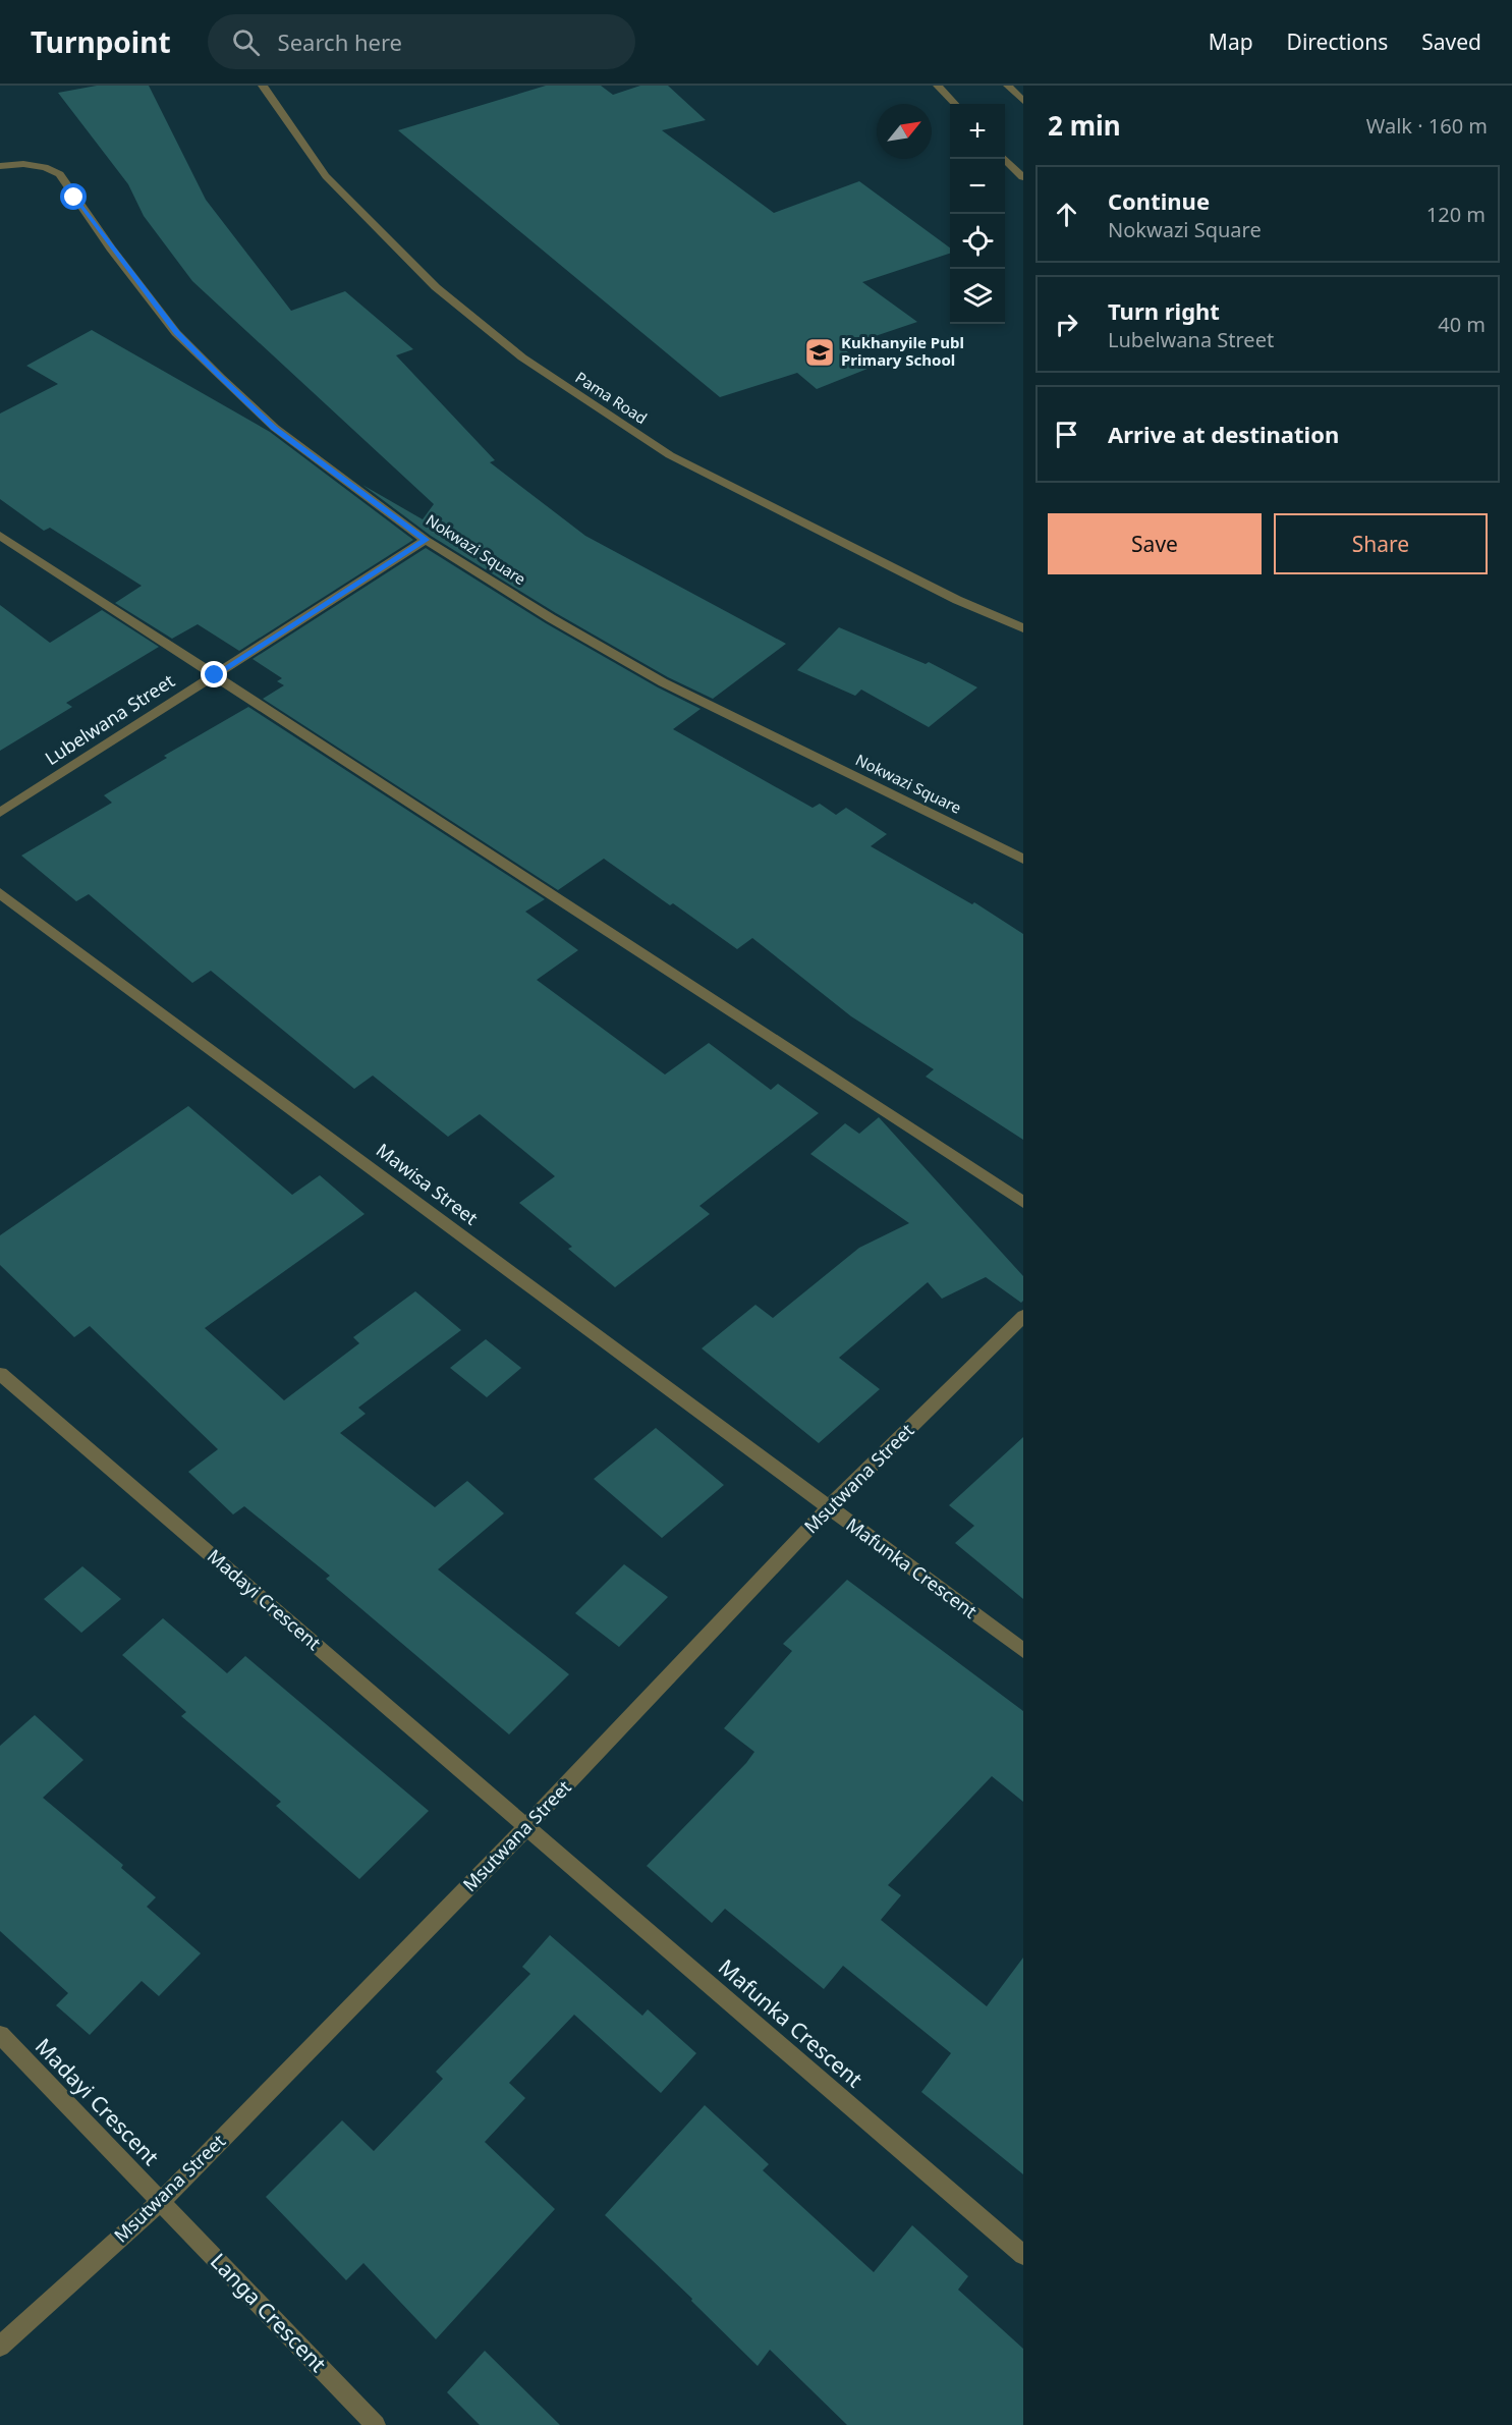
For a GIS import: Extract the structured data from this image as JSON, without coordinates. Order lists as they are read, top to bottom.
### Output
{
  "streets": {
    "street": [
      "Pama Road",
      "Nokwazi Square",
      "Lubelwana Street",
      "Mawisa Street",
      "Msutwana Street",
      "Mafunka Crescent",
      "Madayi Crescent",
      "Langa Crescent"
    ]
  },
  "crossings": [
    ["Nokwazi Square", "Lubelwana Street"],
    ["Mawisa Street", "Msutwana Street"],
    ["Mawisa Street", "Mafunka Crescent"],
    ["Msutwana Street", "Mafunka Crescent"],
    ["Msutwana Street", "Madayi Crescent"],
    ["Msutwana Street", "Langa Crescent"],
    ["Mafunka Crescent", "Madayi Crescent"],
    ["Madayi Crescent", "Langa Crescent"]
  ],
  "places": {
    "school or university": ["Kukhanyile Publ Primary School"]
  },
  "north": "top right",
  "page": {
    "header": "Turnpoint",
    "search": "Search here",
    "nav": ["Map", "Directions", "Saved"],
    "heading": ["2 min", "Walk · 160 m"],
    "map_buttons": ["+", "−"],
    "list": [
      ["Continue", "Nokwazi Square", "120 m"],
      ["Turn right", "Lubelwana Street", "40 m"],
      "Arrive at destination"
    ],
    "buttons": ["Save", "Share"]
  }
}
